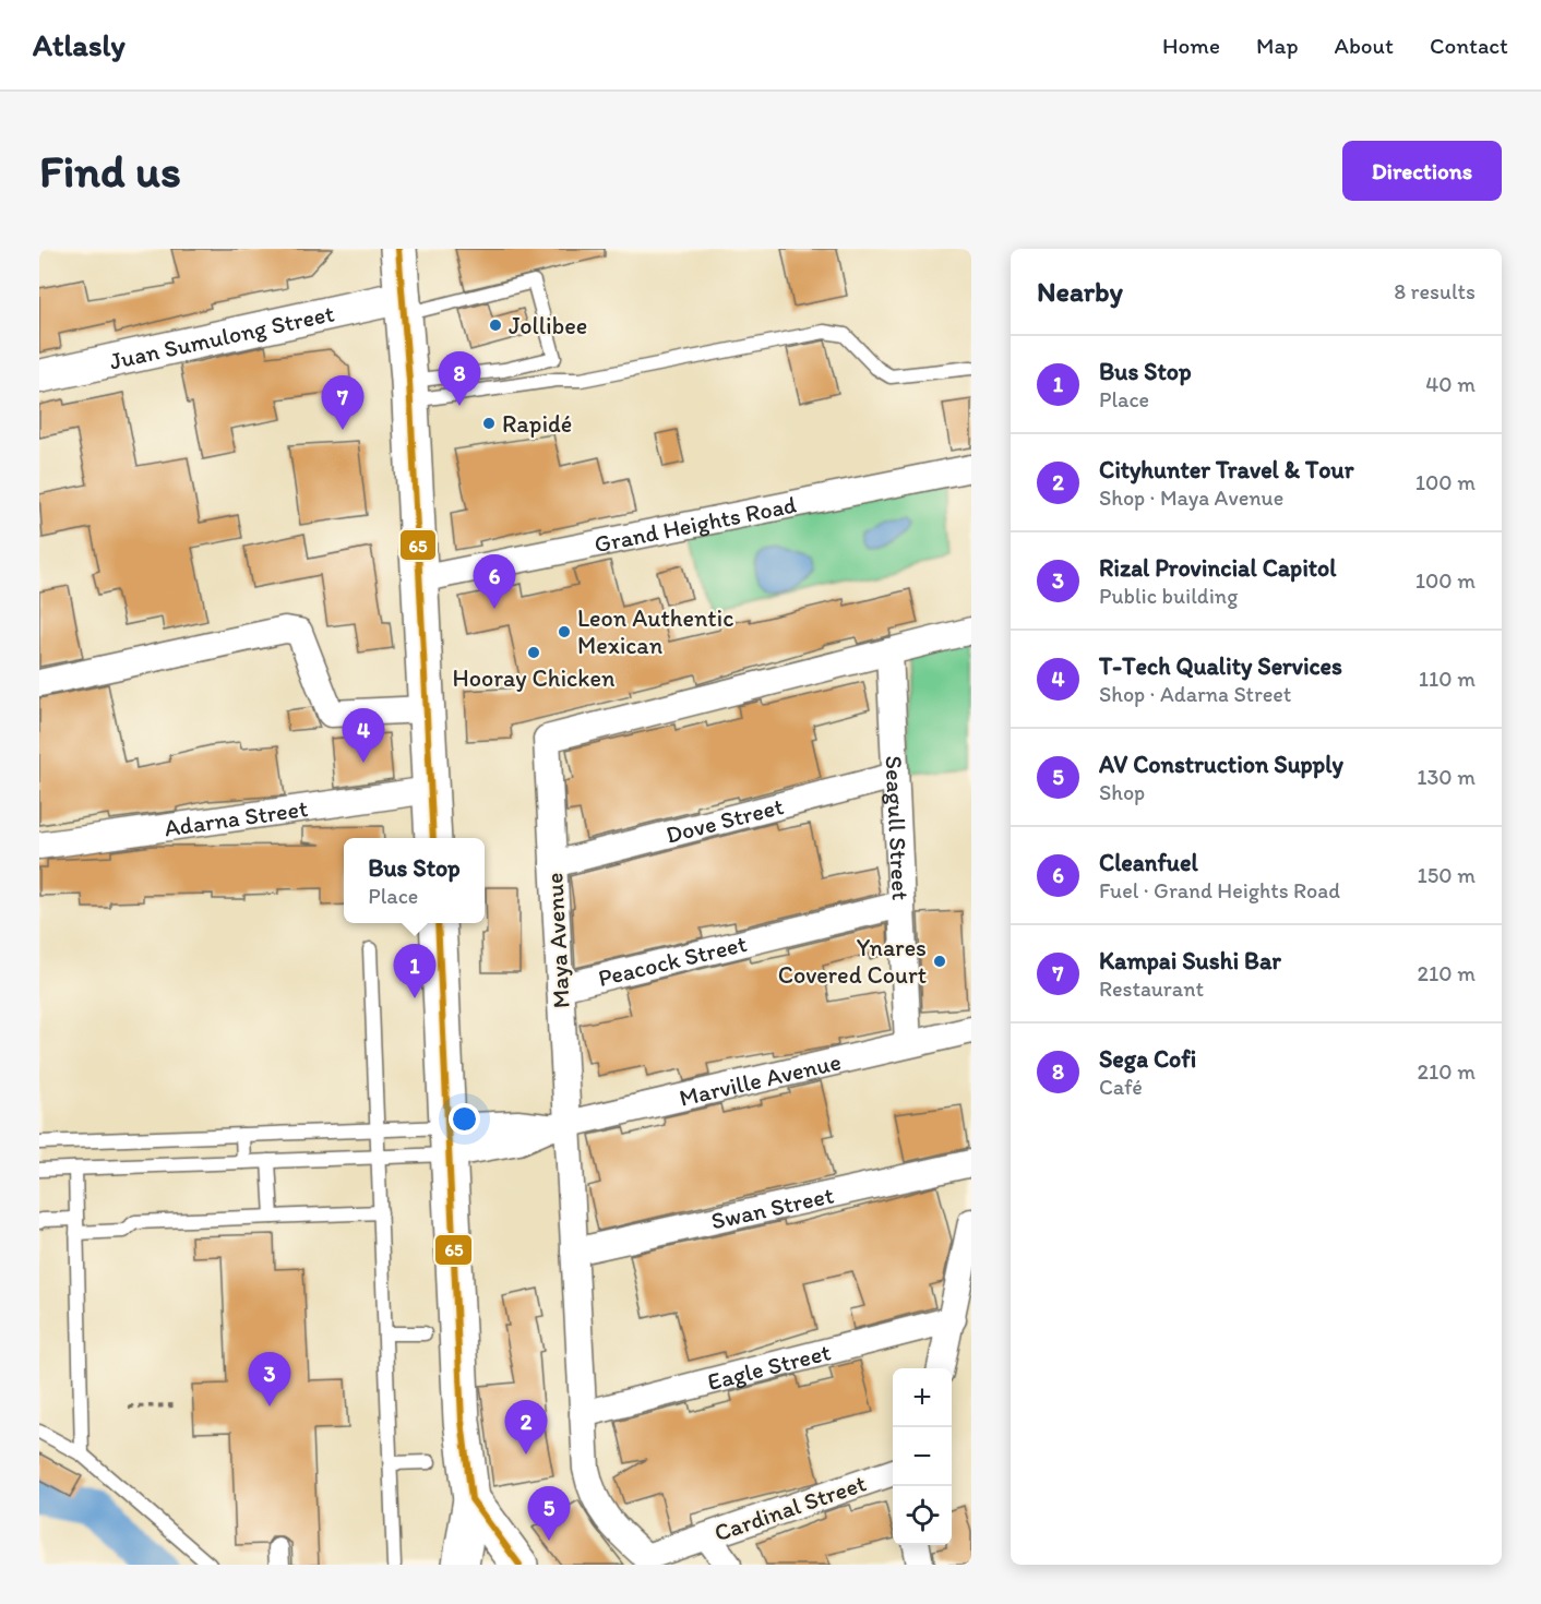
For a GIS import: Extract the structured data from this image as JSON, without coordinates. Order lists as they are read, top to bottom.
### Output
{
  "streets": {
    "street": [
      "Juan Sumulong Street",
      "Grand Heights Road",
      "Adarna Street",
      "Dove Street",
      "Seagull Street",
      "Maya Avenue",
      "Peacock Street",
      "Marville Avenue",
      "Swan Street",
      "Eagle Street",
      "Cardinal Street"
    ]
  },
  "crossings": [
    ["Dove Street", "Seagull Street"],
    ["Dove Street", "Maya Avenue"],
    ["Seagull Street", "Maya Avenue"],
    ["Seagull Street", "Peacock Street"],
    ["Seagull Street", "Marville Avenue"],
    ["Maya Avenue", "Peacock Street"],
    ["Maya Avenue", "Marville Avenue"],
    ["Maya Avenue", "Swan Street"],
    ["Maya Avenue", "Eagle Street"],
    ["Maya Avenue", "Cardinal Street"]
  ],
  "places": [
    "Jollibee",
    "Rapidé",
    "Leon Authentic Mexican",
    "Hooray Chicken",
    "Ynares Covered Court"
  ],
  "lines": ["transit line 65"],
  "page": {
    "header": "Atlasly",
    "nav": [
      "Home",
      "Map",
      "About",
      "Contact"
    ],
    "buttons": "Directions",
    "title": "Find us",
    "heading": ["Nearby", "8 results"],
    "list": [
      {
        "mark": "1",
        "name": "Bus Stop",
        "note": "Place",
        "value": "40 m"
      },
      {
        "mark": "2",
        "name": "Cityhunter Travel & Tour",
        "note": "Shop · Maya Avenue",
        "value": "100 m"
      },
      {
        "mark": "3",
        "name": "Rizal Provincial Capitol",
        "note": "Public building",
        "value": "100 m"
      },
      {
        "mark": "4",
        "name": "T-Tech Quality Services",
        "note": "Shop · Adarna Street",
        "value": "110 m"
      },
      {
        "mark": "5",
        "name": "AV Construction Supply",
        "note": "Shop",
        "value": "130 m"
      },
      {
        "mark": "6",
        "name": "Cleanfuel",
        "note": "Fuel · Grand Heights Road",
        "value": "150 m"
      },
      {
        "mark": "7",
        "name": "Kampai Sushi Bar",
        "note": "Restaurant",
        "value": "210 m"
      },
      {
        "mark": "8",
        "name": "Sega Cofi",
        "note": "Café",
        "value": "210 m"
      }
    ],
    "pins": [
      "8",
      "7",
      "6",
      "4",
      "1",
      "3",
      "2",
      "5"
    ],
    "popup": ["Bus Stop", "Place"],
    "map_buttons": ["+", "−"]
  }
}
